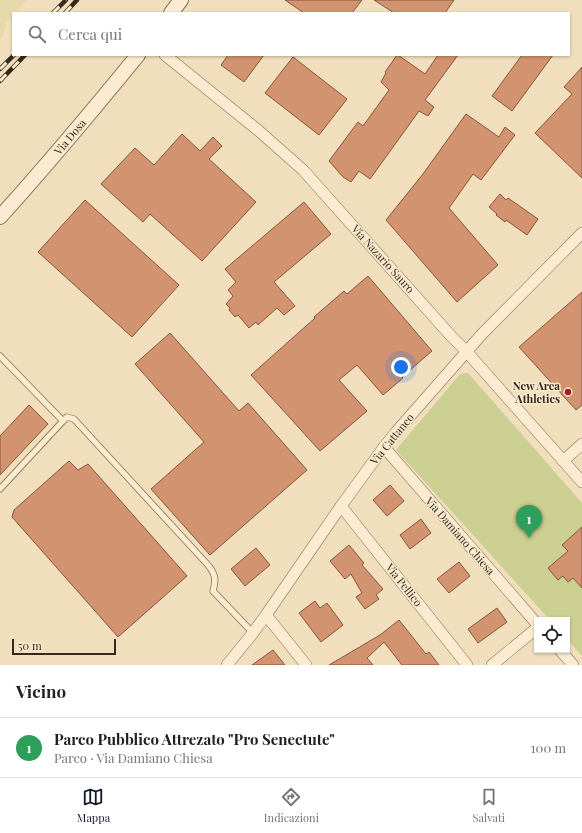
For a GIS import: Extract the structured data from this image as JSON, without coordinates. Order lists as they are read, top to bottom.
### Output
{
  "streets": {
    "street": [
      "Via Dosa",
      "Via Nazario Sauro",
      "Via Cattaneo",
      "Via Damiano Chiesa",
      "Via Pellico"
    ]
  },
  "crossings": [
    ["Via Nazario Sauro", "Via Cattaneo"],
    ["Via Cattaneo", "Via Damiano Chiesa"],
    ["Via Cattaneo", "Via Pellico"]
  ],
  "places": ["New Area Athletics"],
  "scale_bar": "50 m",
  "page": {
    "search": "Cerca qui",
    "pins": "1",
    "scale": "50 m",
    "heading": "Vicino",
    "list": [
      {
        "mark": "1",
        "name": "Parco Pubblico Attrezato \"Pro Senectute\"",
        "note": "Parco · Via Damiano Chiesa",
        "value": "100 m"
      }
    ],
    "nav": ["Mappa", "Indicazioni", "Salvati"]
  }
}
